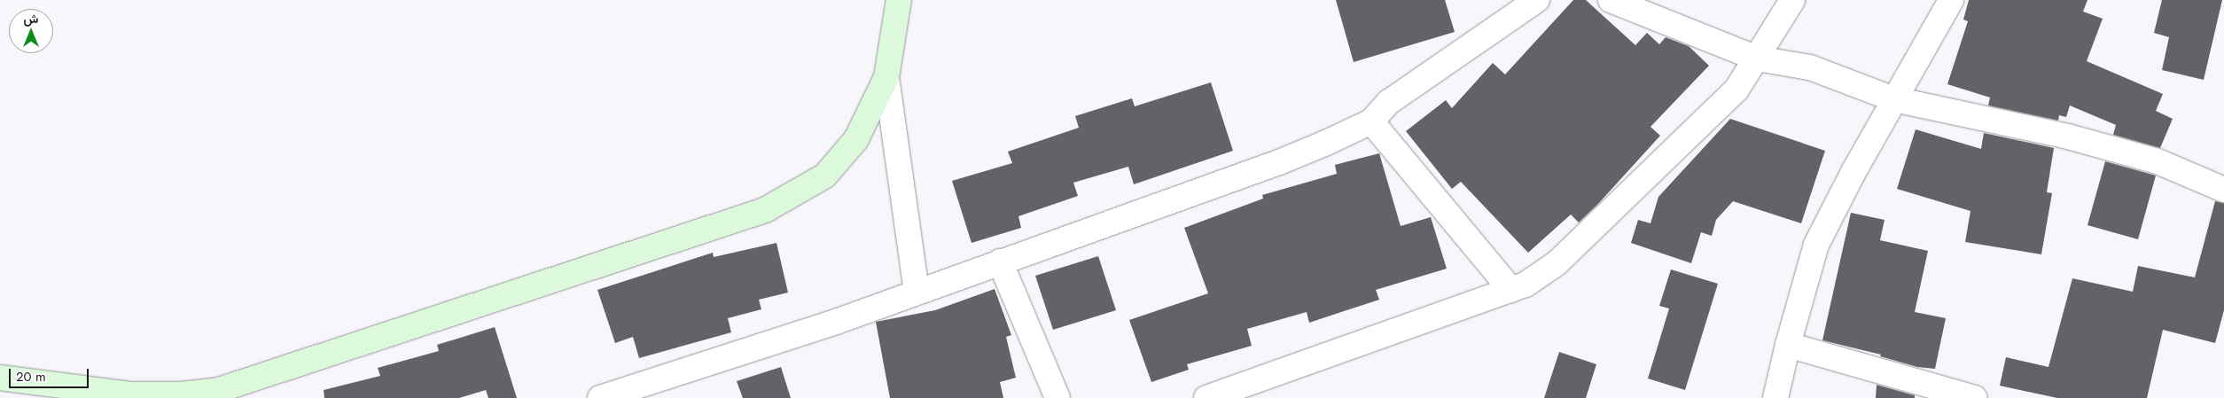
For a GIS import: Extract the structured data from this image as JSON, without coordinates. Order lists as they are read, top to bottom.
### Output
{
  "scale_bar": "20 m",
  "north": "top"
}
